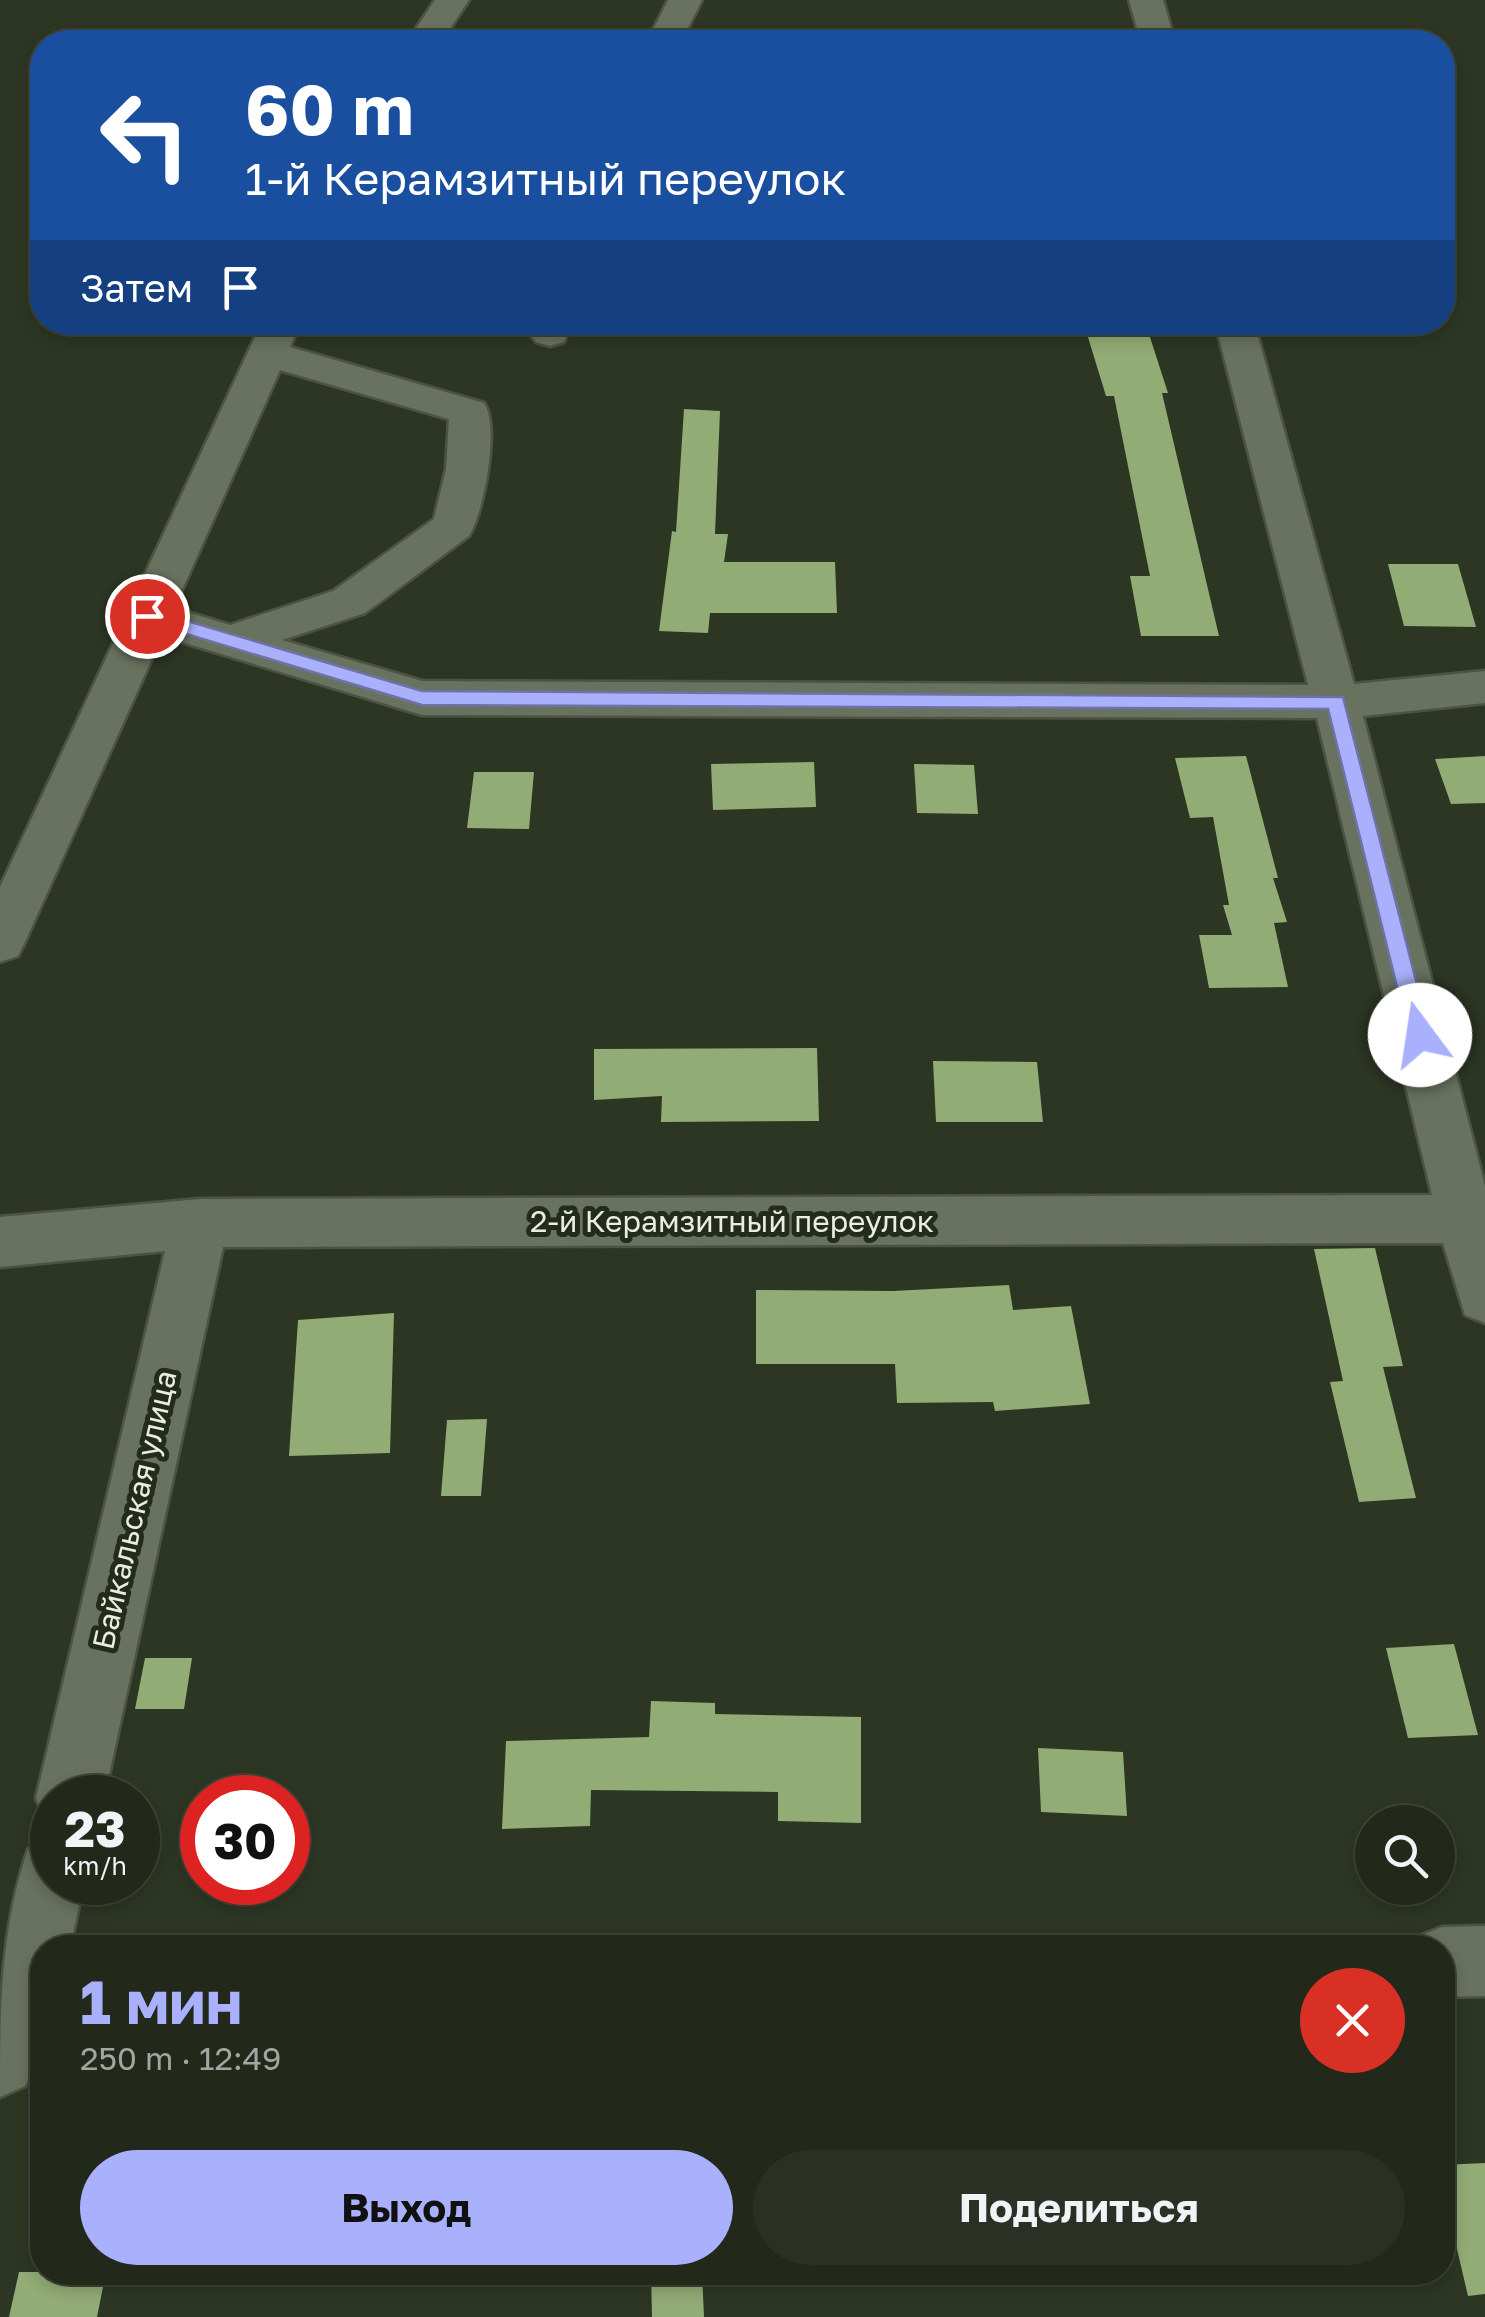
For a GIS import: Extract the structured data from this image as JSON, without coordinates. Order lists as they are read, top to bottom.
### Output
{
  "streets": {
    "street": ["2-й Керамзитный переулок", "Байкальская улица"]
  },
  "crossings": [
    ["2-й Керамзитный переулок", "Байкальская улица"]
  ],
  "page": {
    "turn": ["60 m", "1-й Керамзитный переулок"],
    "then": "Затем",
    "speed": "23 km/h",
    "limit": "30",
    "heading": ["1 мин", "250 m · 12:49"],
    "buttons": ["Выход", "Поделиться"]
  }
}
